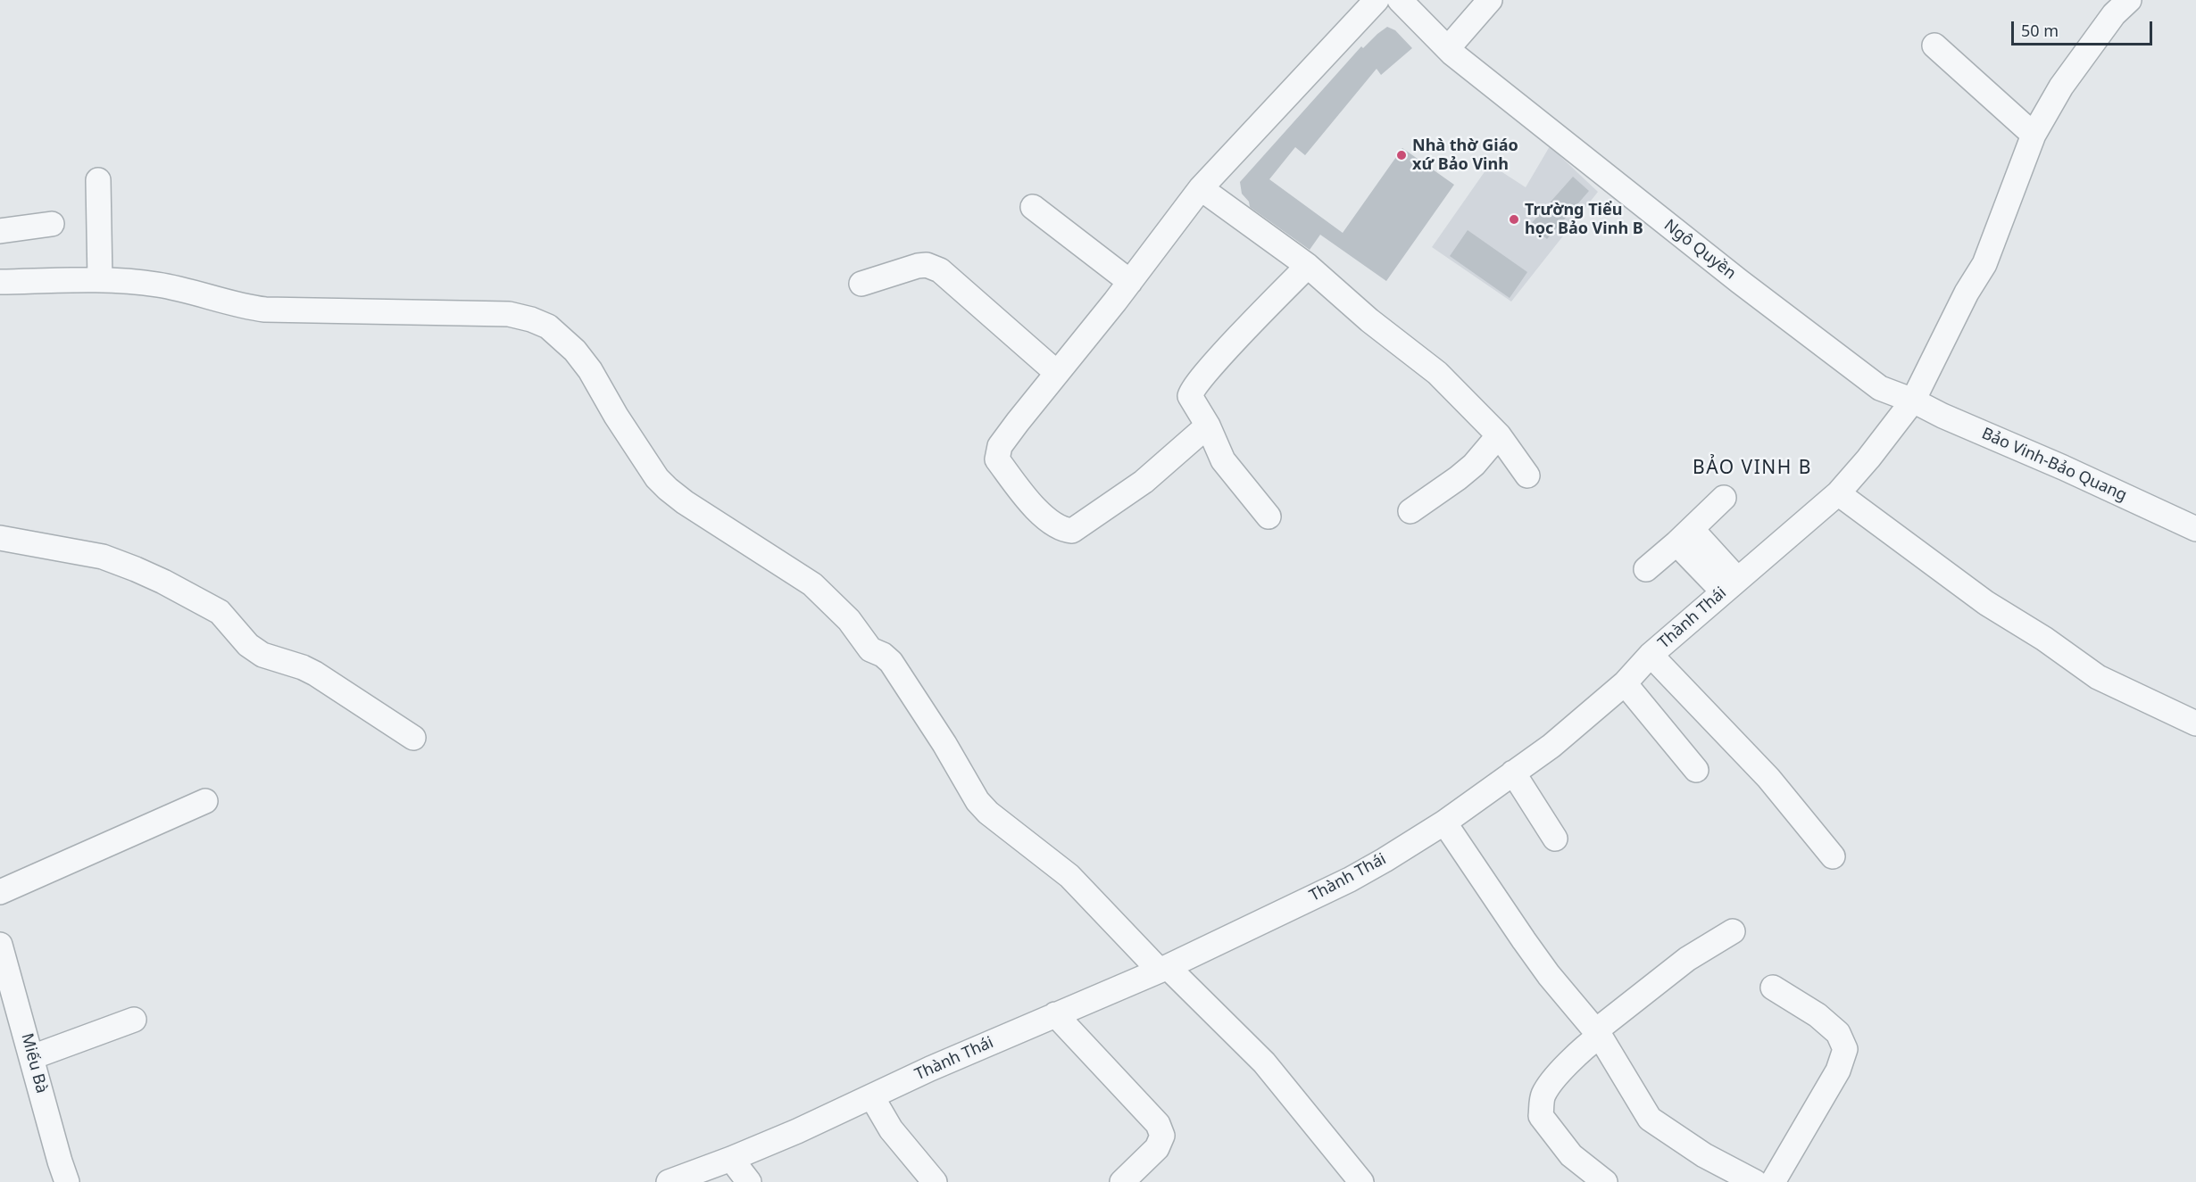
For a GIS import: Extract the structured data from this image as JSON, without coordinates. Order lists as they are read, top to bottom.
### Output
{
  "streets": {
    "street": [
      "Ngô Quyền",
      "Bảo Vinh-Bảo Quang",
      "Thành Thái",
      "Miếu Bà"
    ]
  },
  "crossings": [
    ["Ngô Quyền", "Bảo Vinh-Bảo Quang"],
    ["Ngô Quyền", "Thành Thái"],
    ["Bảo Vinh-Bảo Quang", "Thành Thái"]
  ],
  "districts": ["BẢO VINH B"],
  "places": ["Nhà thờ Giáo xứ Bảo Vinh", "Trường Tiểu học Bảo Vinh B"],
  "scale_bar": "50 m"
}
